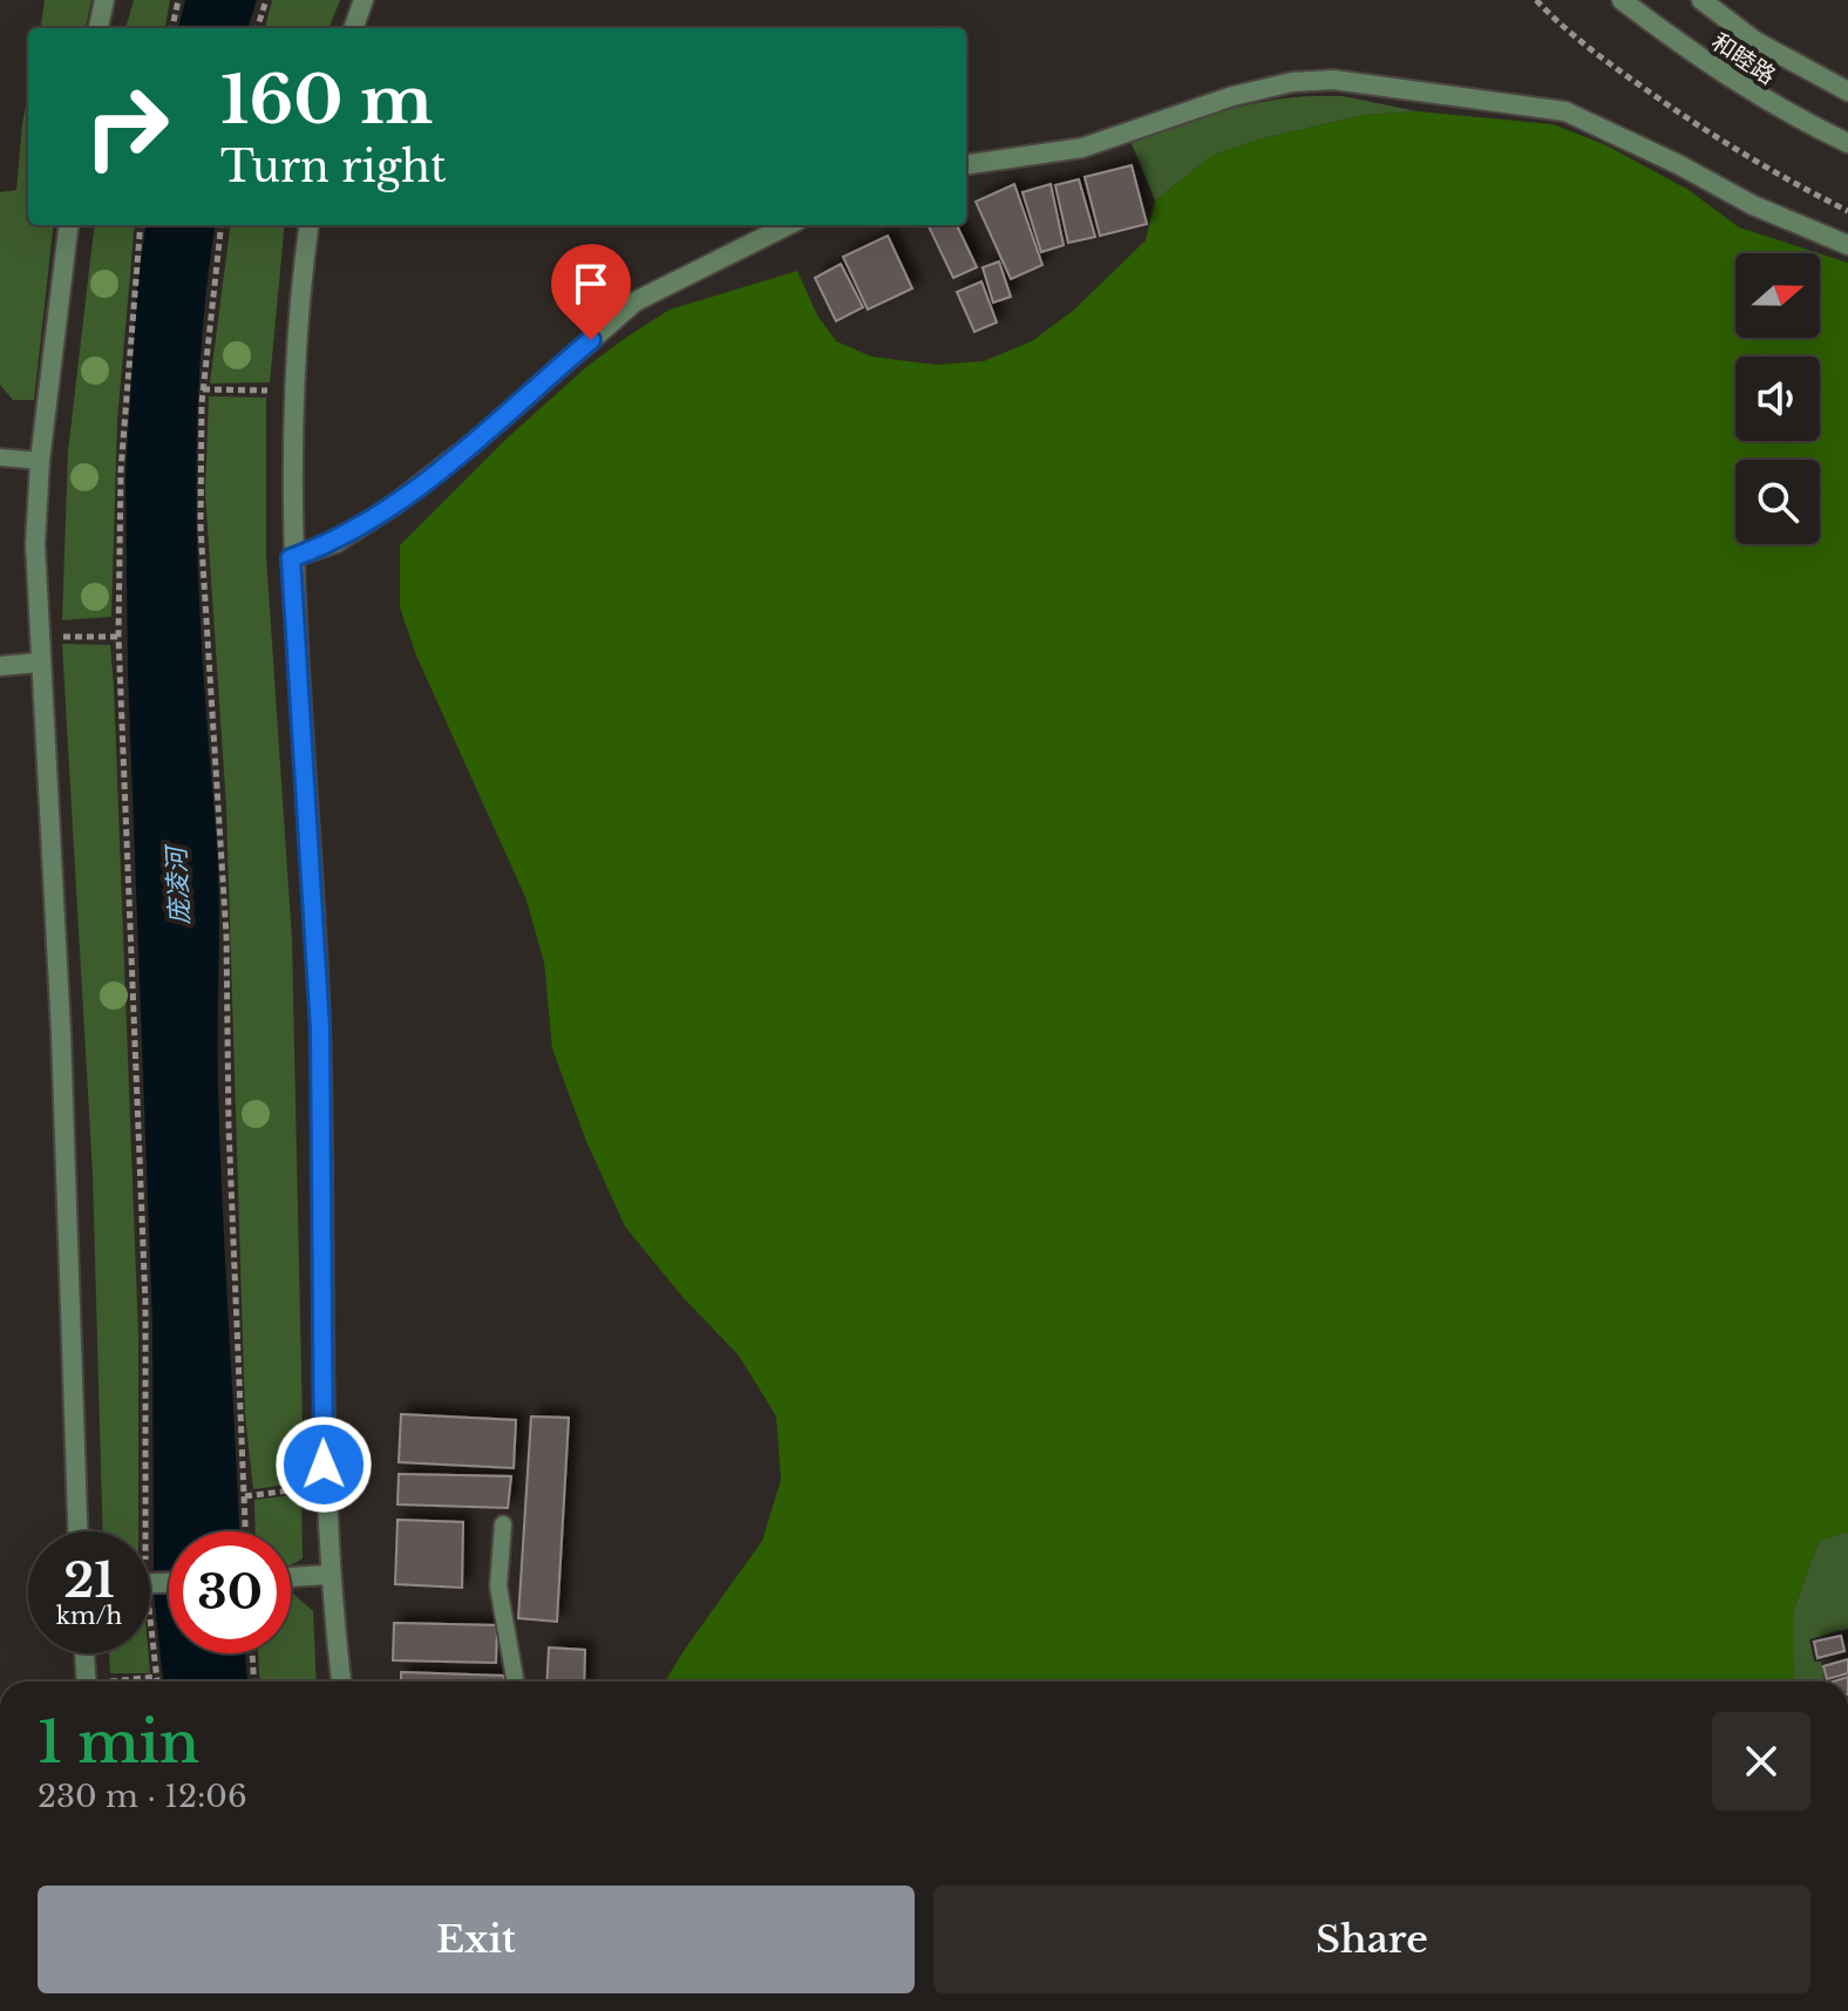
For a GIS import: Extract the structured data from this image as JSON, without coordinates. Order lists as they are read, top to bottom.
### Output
{
  "streets": {
    "street": ["和睦路"]
  },
  "water": ["庞凌河"],
  "north": "right",
  "page": {
    "turn": ["160 m", "Turn right"],
    "speed": "21 km/h",
    "limit": "30",
    "heading": ["1 min", "230 m · 12:06"],
    "buttons": ["Exit", "Share"]
  }
}
